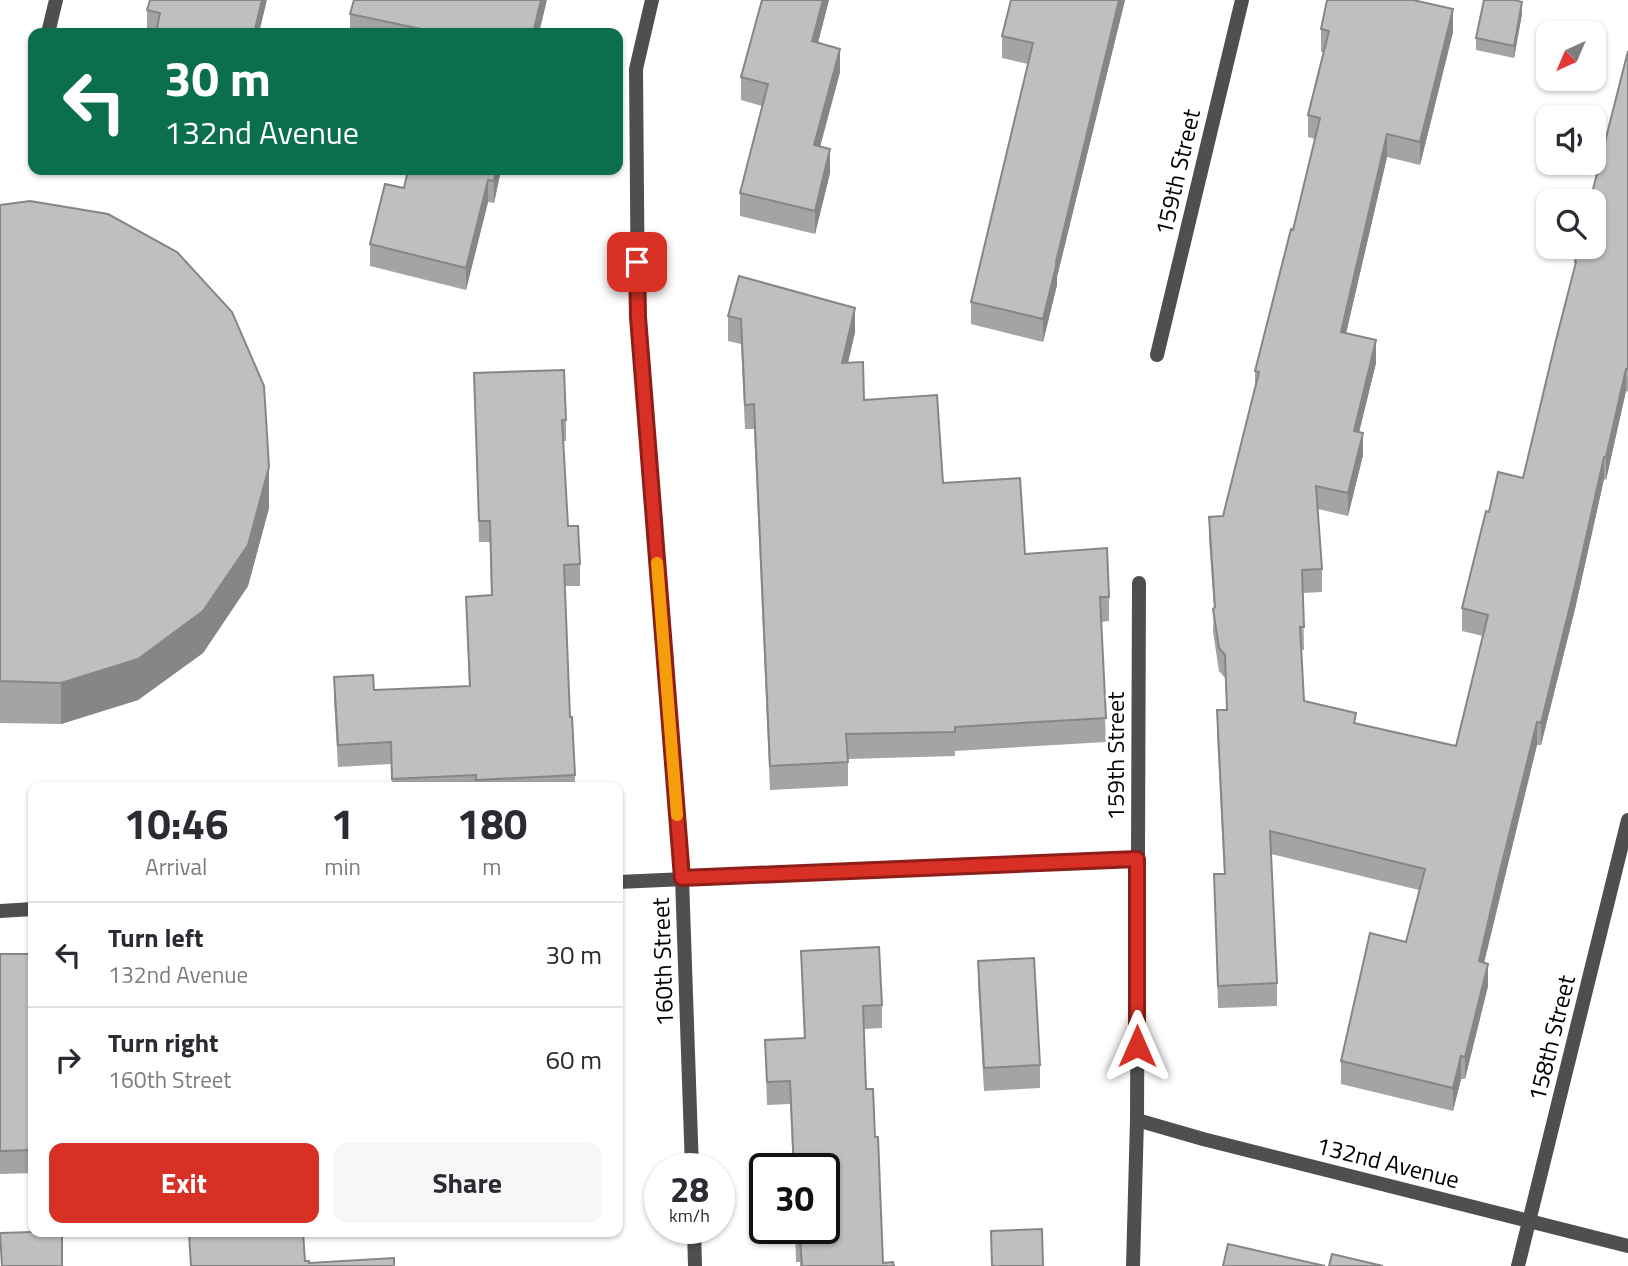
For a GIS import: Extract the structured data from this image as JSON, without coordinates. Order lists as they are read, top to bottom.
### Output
{
  "streets": {
    "street": [
      "159th Street",
      "160th Street",
      "158th Street",
      "132nd Avenue"
    ]
  },
  "crossings": [
    ["159th Street", "132nd Avenue"],
    ["158th Street", "132nd Avenue"]
  ],
  "north": "bottom left",
  "page": {
    "turn": ["30 m", "132nd Avenue"],
    "eta": [
      "10:46",
      "Arrival",
      "1",
      "min",
      "180",
      "m"
    ],
    "list": [
      {
        "name": "Turn left",
        "note": "132nd Avenue",
        "value": "30 m"
      },
      {
        "name": "Turn right",
        "note": "160th Street",
        "value": "60 m"
      }
    ],
    "buttons": ["Exit", "Share"],
    "speed": "28 km/h",
    "limit": "30"
  }
}
